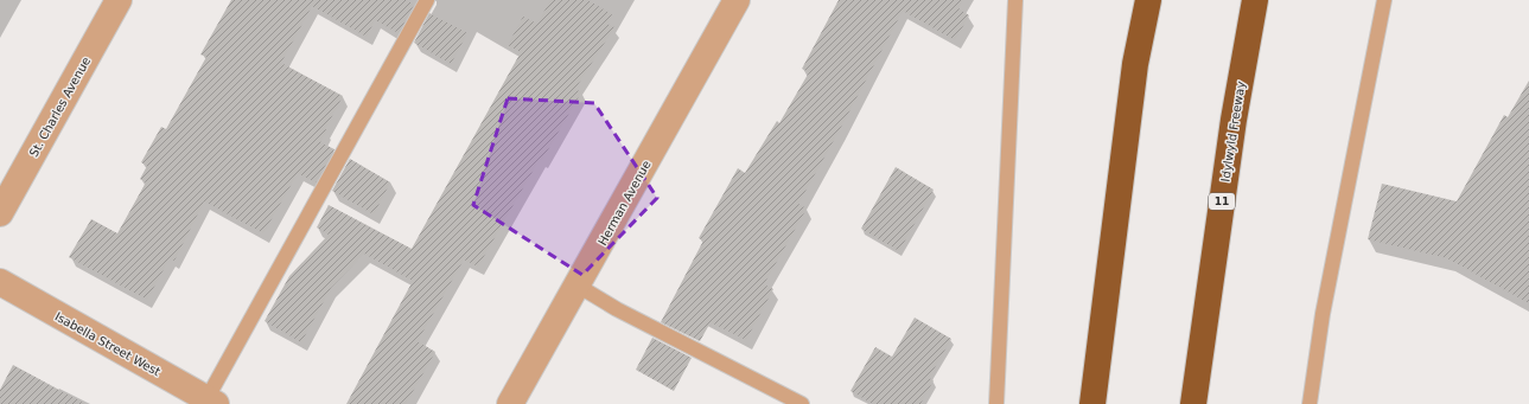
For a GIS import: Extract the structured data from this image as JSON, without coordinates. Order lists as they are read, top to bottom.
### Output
{
  "streets": {
    "highway": ["Idylwyld Freeway", "11"],
    "street": ["St. Charles Avenue", "Herman Avenue", "Isabella Street West"]
  }
}
